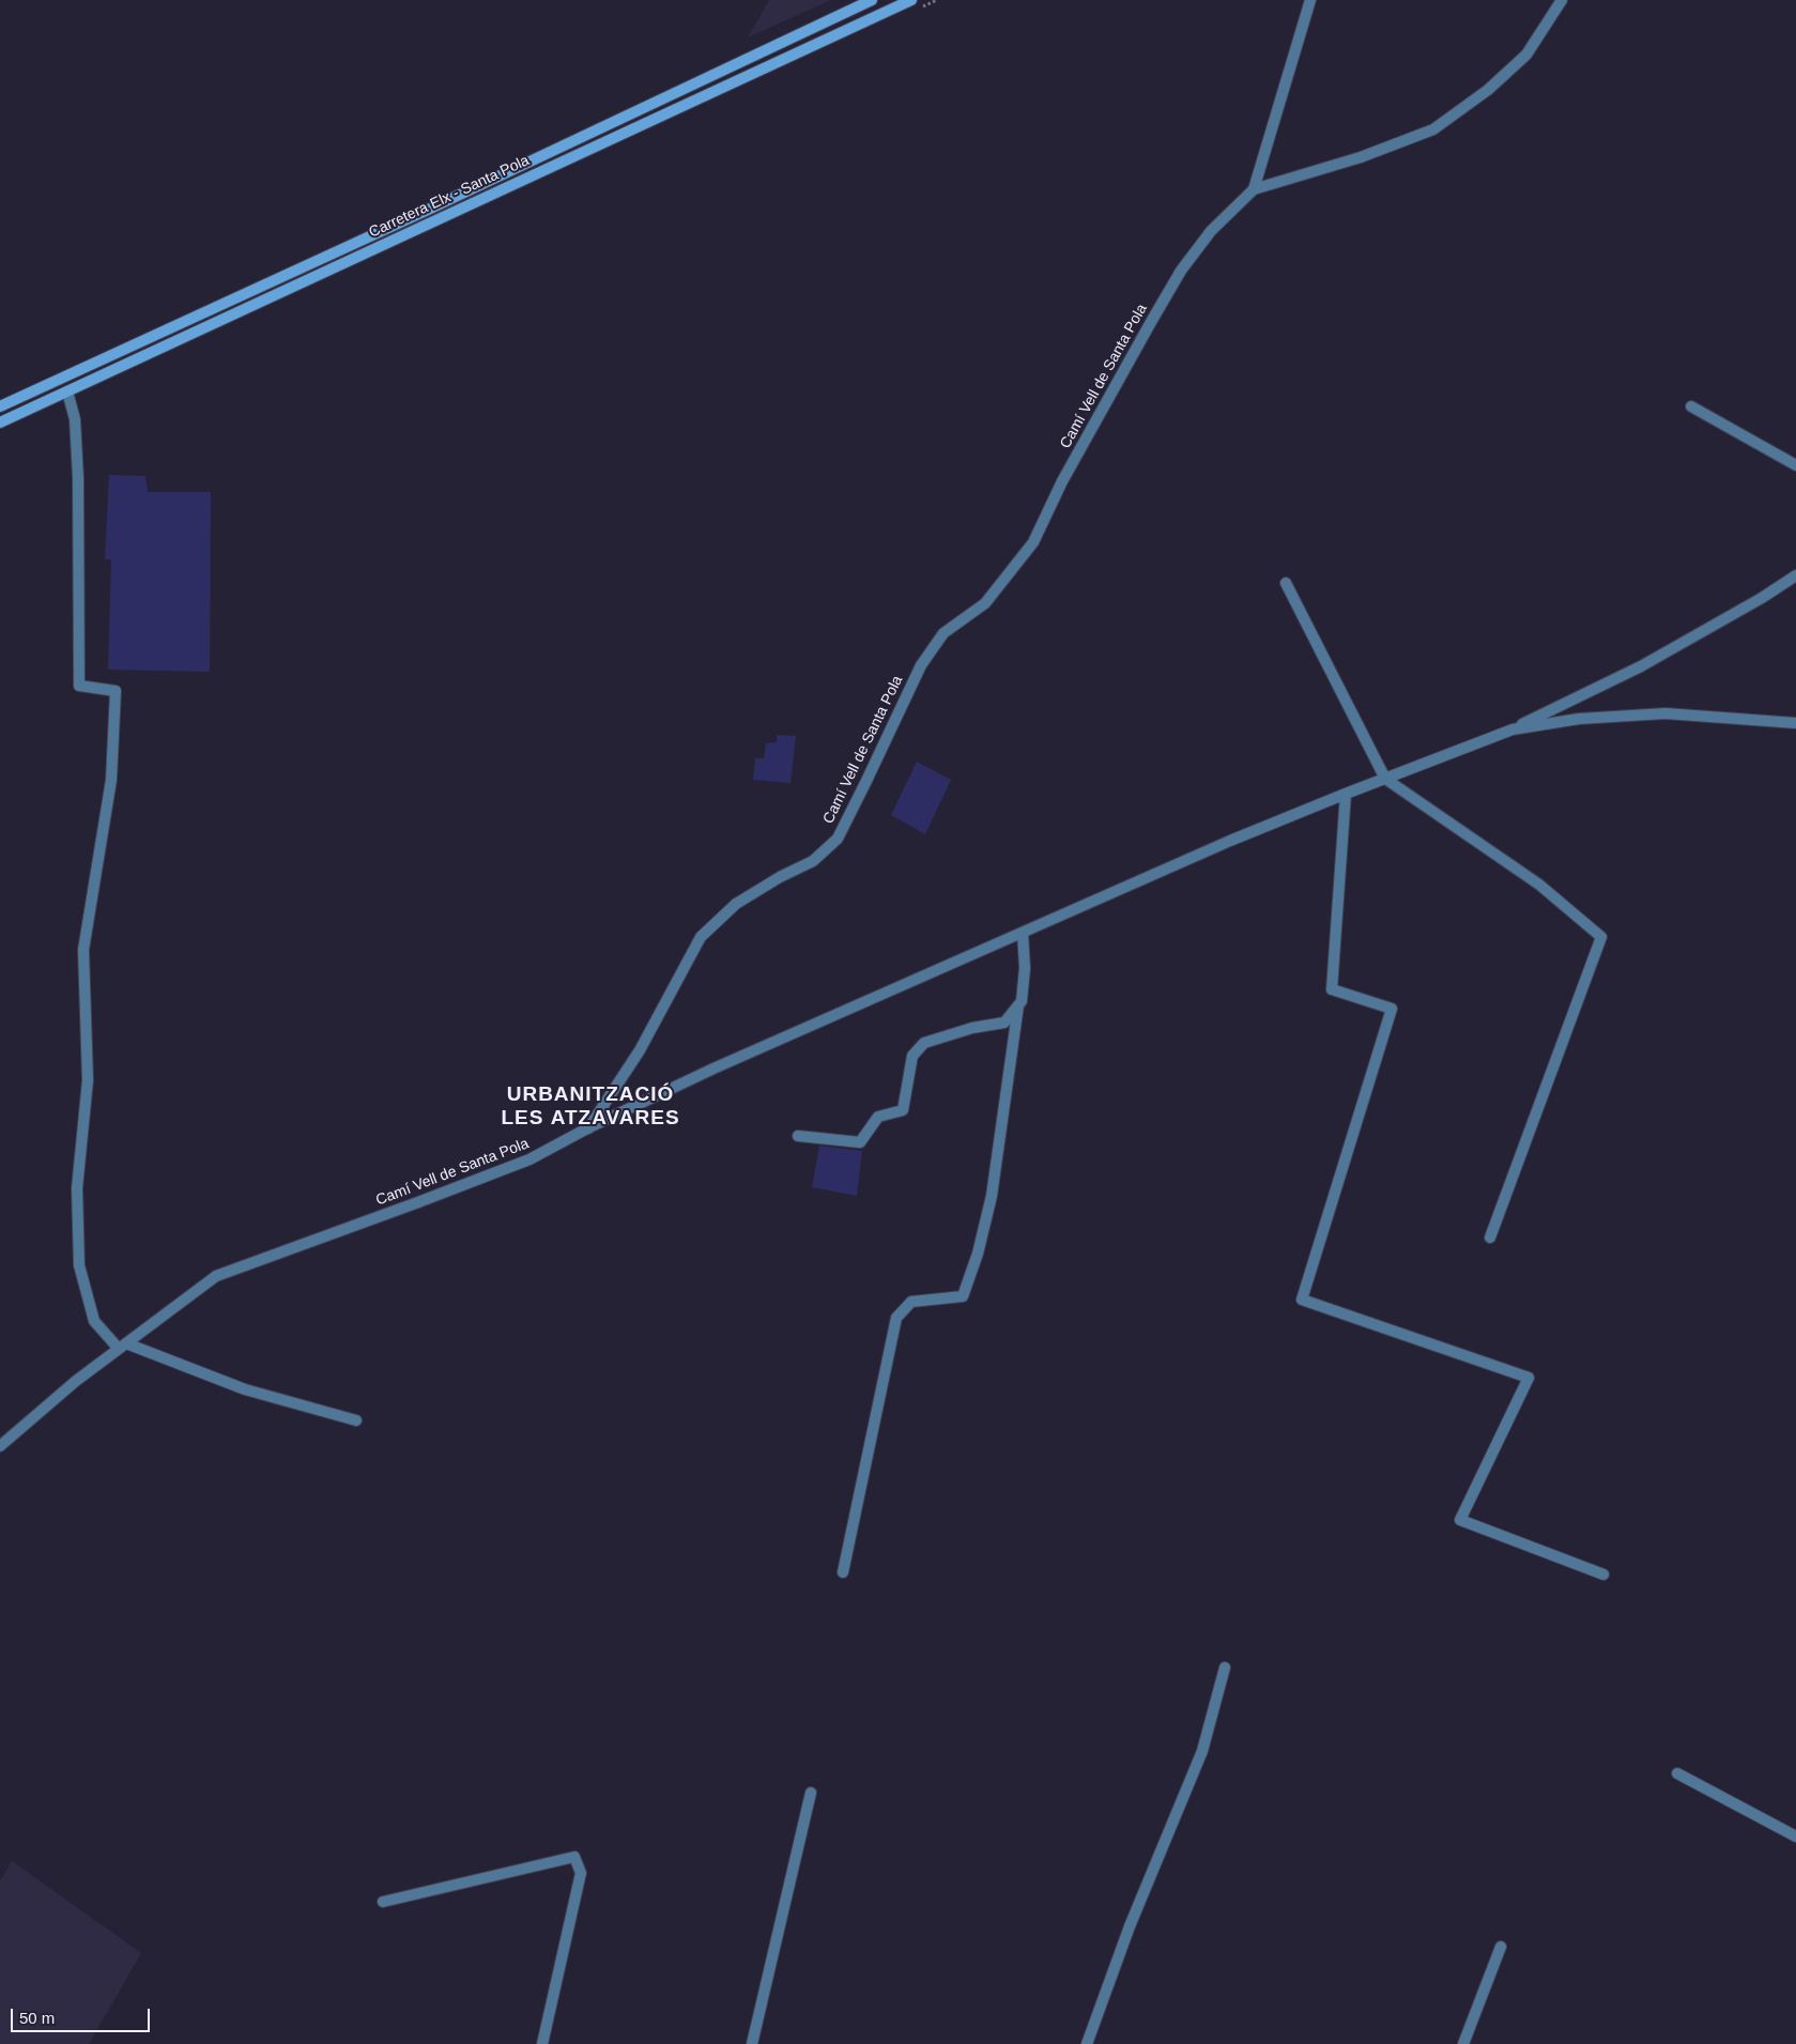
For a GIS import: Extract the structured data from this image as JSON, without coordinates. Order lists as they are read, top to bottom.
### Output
{
  "streets": {
    "main road": ["Carretera Elx - Santa Pola"],
    "street": ["Camí Vell de Santa Pola"]
  },
  "districts": ["URBANITZACIÓ LES ATZAVARES"],
  "scale_bar": "50 m"
}
